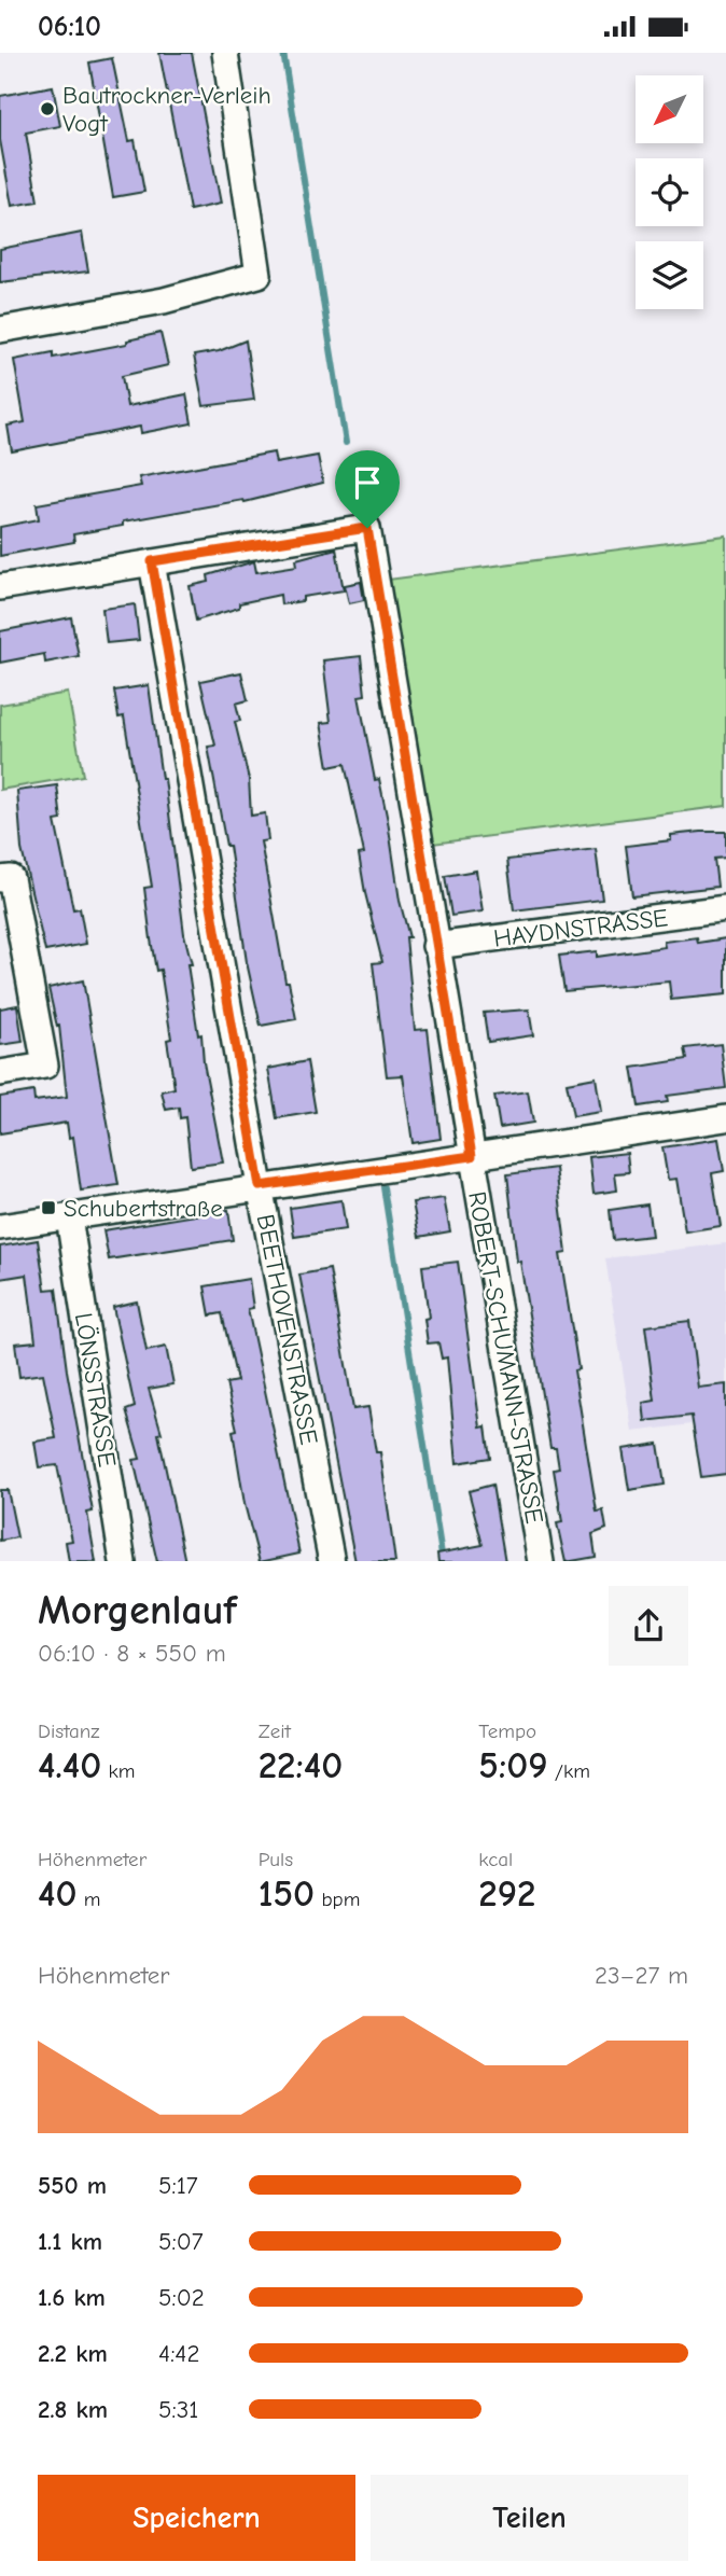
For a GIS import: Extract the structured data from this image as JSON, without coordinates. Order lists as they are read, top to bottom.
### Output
{
  "streets": {
    "street": [
      "HAYDNSTRASSE",
      "BEETHOVENSTRASSE",
      "ROBERT-SCHUMANN-STRASSE",
      "LÖNSSTRASSE"
    ]
  },
  "crossings": [
    ["HAYDNSTRASSE", "ROBERT-SCHUMANN-STRASSE"],
    ["BEETHOVENSTRASSE", "ROBERT-SCHUMANN-STRASSE"]
  ],
  "places": {
    "other": ["Bautrockner-Verleih Vogt"],
    "transit": ["Schubertstraße"]
  },
  "north": "bottom left",
  "page": {
    "status": "06:10",
    "heading": ["Morgenlauf", "06:10 · 8 × 550 m"],
    "stats": [
      ["Distanz", "4.40 km"],
      ["Zeit", "22:40"],
      ["Tempo", "5:09 /km"],
      ["Höhenmeter", "40 m"],
      ["Puls", "150 bpm"],
      ["kcal", "292"]
    ],
    "chart": ["Höhenmeter", "23–27 m"],
    "list": [
      {
        "name": "550 m",
        "note": "5:17"
      },
      {
        "name": "1.1 km",
        "note": "5:07"
      },
      {
        "name": "1.6 km",
        "note": "5:02"
      },
      {
        "name": "2.2 km",
        "note": "4:42"
      },
      {
        "name": "2.8 km",
        "note": "5:31"
      }
    ],
    "buttons": ["Speichern", "Teilen"]
  }
}
